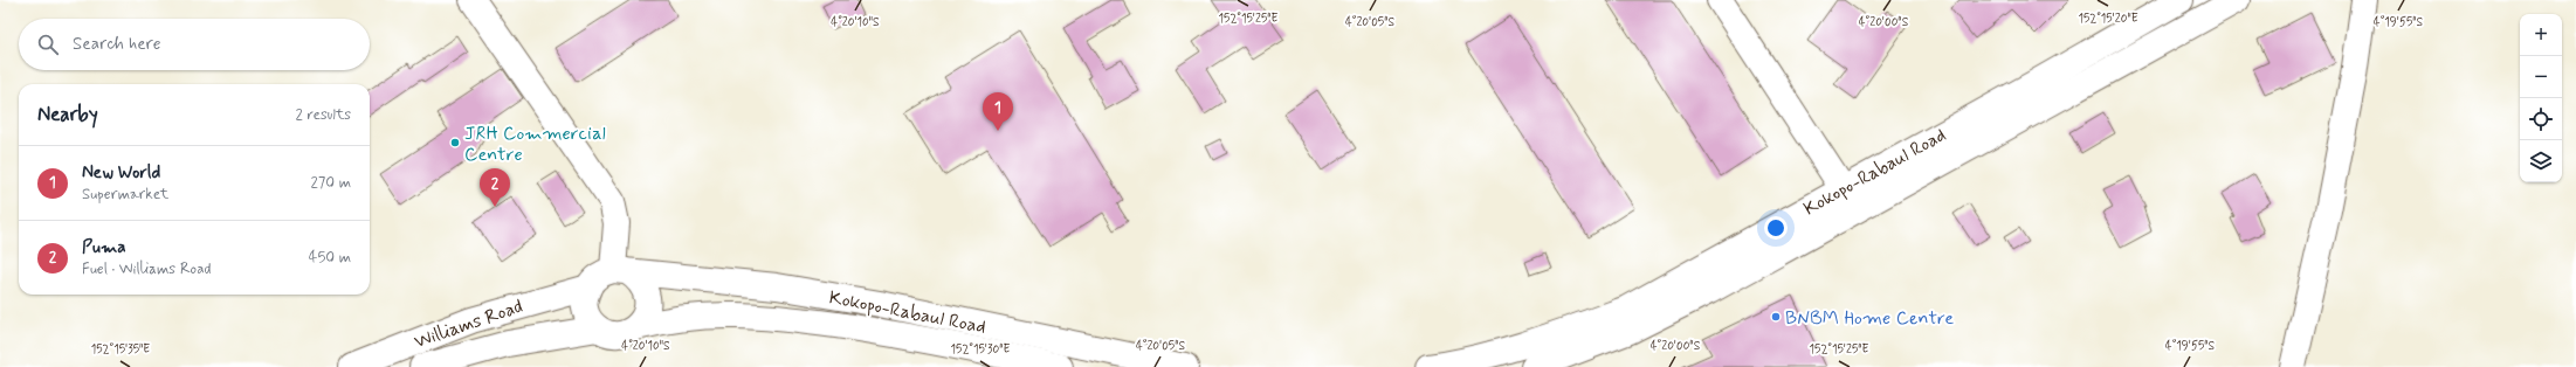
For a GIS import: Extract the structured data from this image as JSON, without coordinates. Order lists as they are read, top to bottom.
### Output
{
  "streets": {
    "main road": ["Kokopo-Rabaul Road", "Williams Road"]
  },
  "crossings": [
    ["Kokopo-Rabaul Road", "Williams Road"]
  ],
  "places": ["JRH Commercial Centre", "BNBM Home Centre"],
  "page": {
    "map_buttons": ["+", "−"],
    "search": "Search here",
    "heading": ["Nearby", "2 results"],
    "pins": ["1", "2"],
    "list": [
      {
        "mark": "1",
        "name": "New World",
        "note": "Supermarket",
        "value": "270 m"
      },
      {
        "mark": "2",
        "name": "Puma",
        "note": "Fuel · Williams Road",
        "value": "450 m"
      }
    ]
  },
  "coordinates": [
    "152°15'25\"E",
    "152°15'20\"E",
    "4°19'55\"S",
    "4°20'10\"S",
    "4°20'05\"S",
    "4°20'00\"S",
    "152°15'35\"E",
    "152°15'30\"E"
  ]
}
